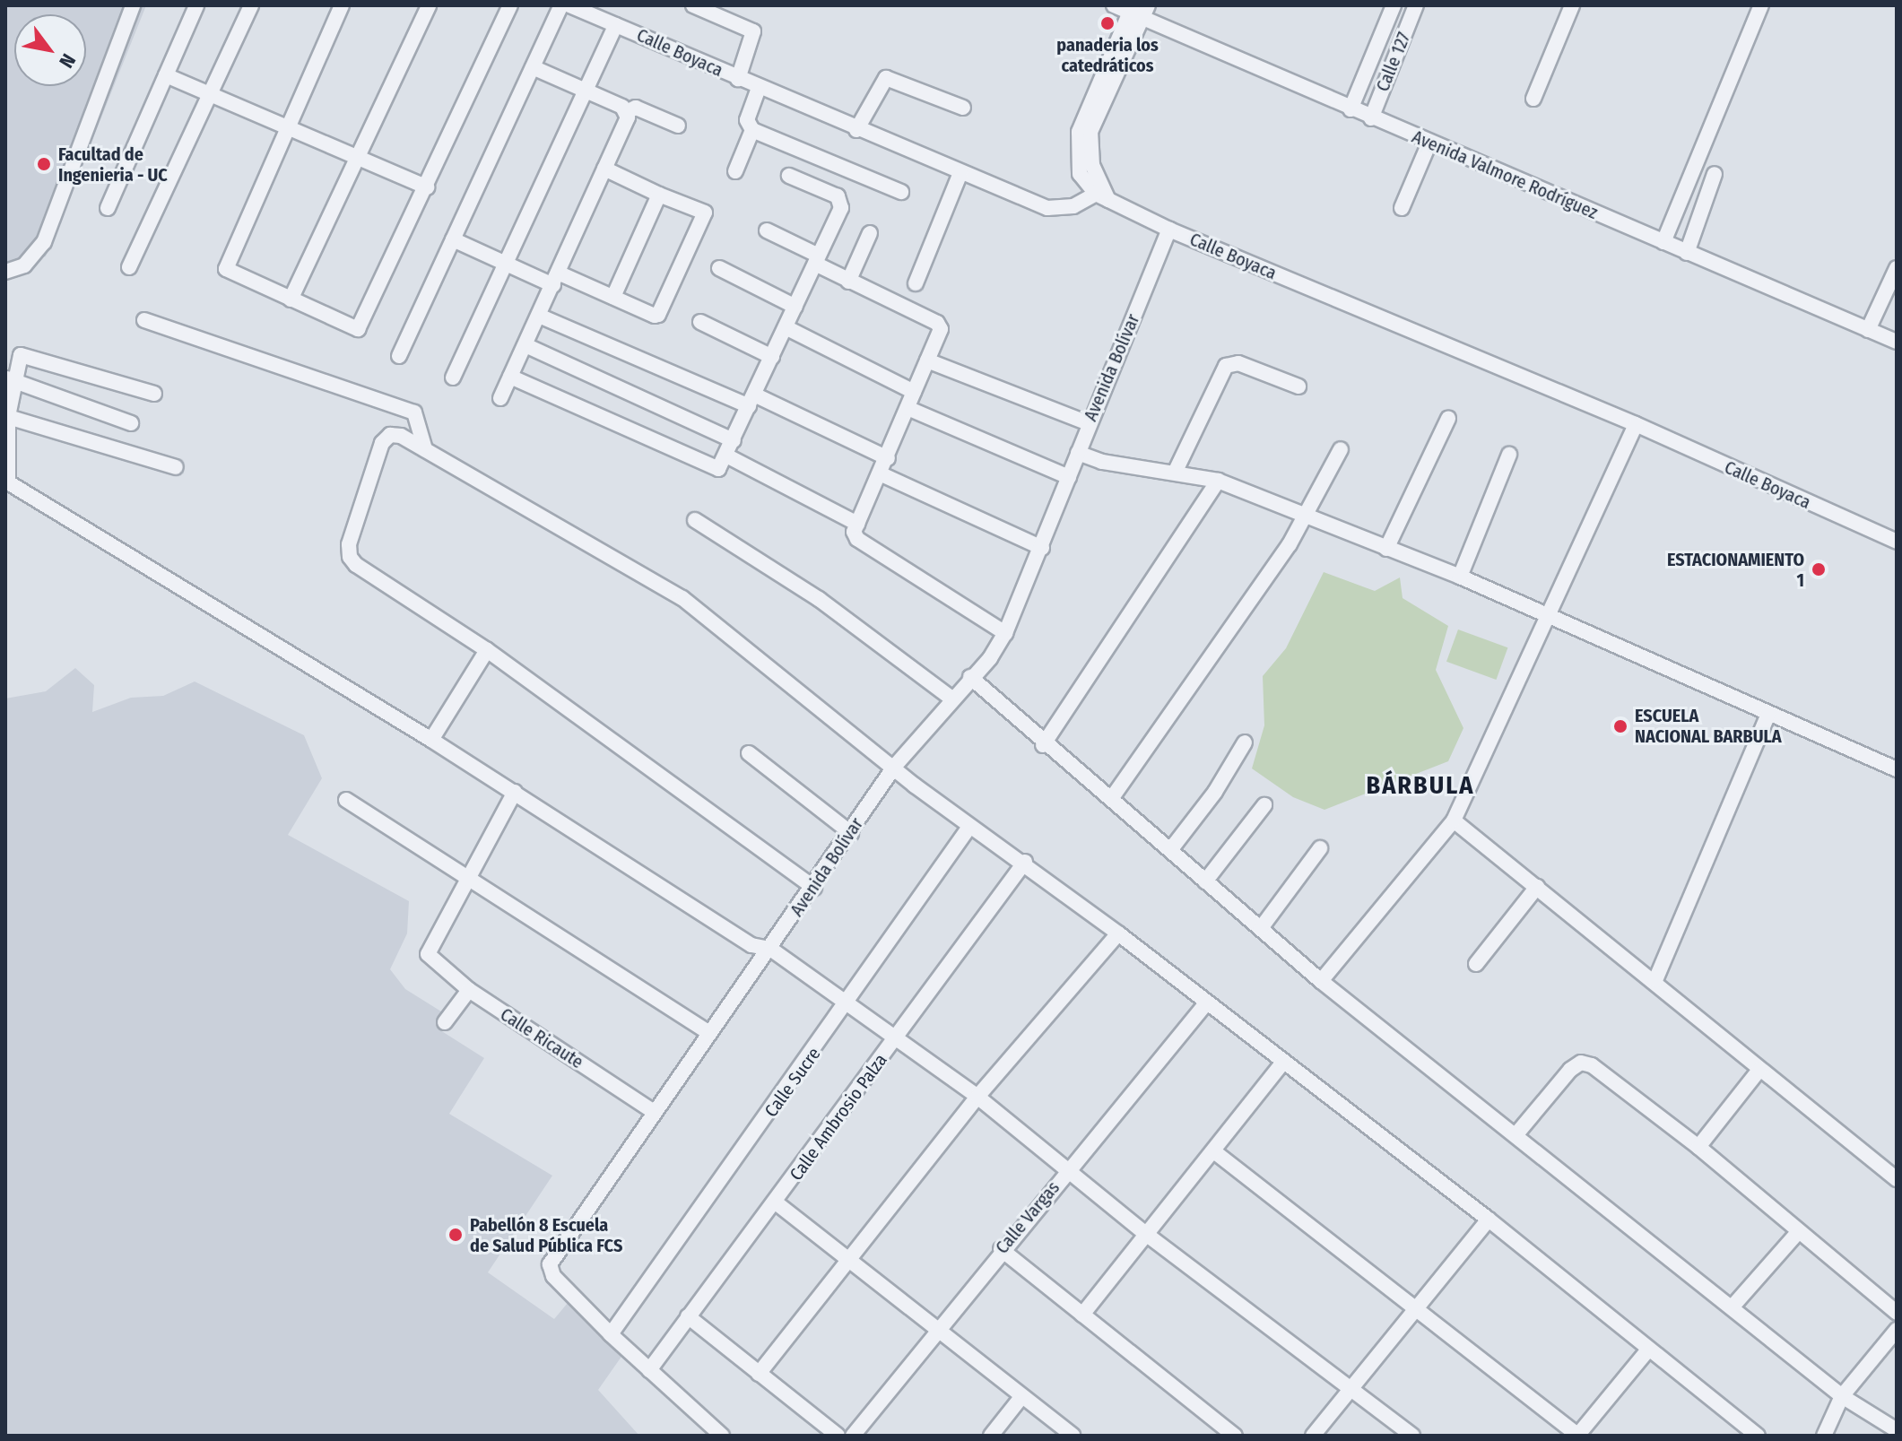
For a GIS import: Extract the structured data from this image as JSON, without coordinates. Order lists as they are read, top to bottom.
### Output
{
  "streets": {
    "street": [
      "Calle Boyaca",
      "Calle 127",
      "Avenida Valmore Rodríguez",
      "Avenida Bolívar",
      "Calle Ricaute",
      "Calle Sucre",
      "Calle Ambrosio Palza",
      "Calle Vargas"
    ]
  },
  "crossings": [
    ["Calle Boyaca", "Avenida Bolívar"],
    ["Calle 127", "Avenida Valmore Rodríguez"],
    ["Avenida Bolívar", "Calle Ricaute"],
    ["Avenida Bolívar", "Calle Sucre"],
    ["Avenida Bolívar", "Calle Ambrosio Palza"]
  ],
  "districts": ["BÁRBULA"],
  "places": [
    "panaderia los catedráticos",
    "Facultad de Ingenieria - UC",
    "ESTACIONAMIENTO 1",
    "ESCUELA NACIONAL BARBULA",
    "Pabellón 8 Escuela de Salud Pública FCS"
  ],
  "north": "bottom right"
}
